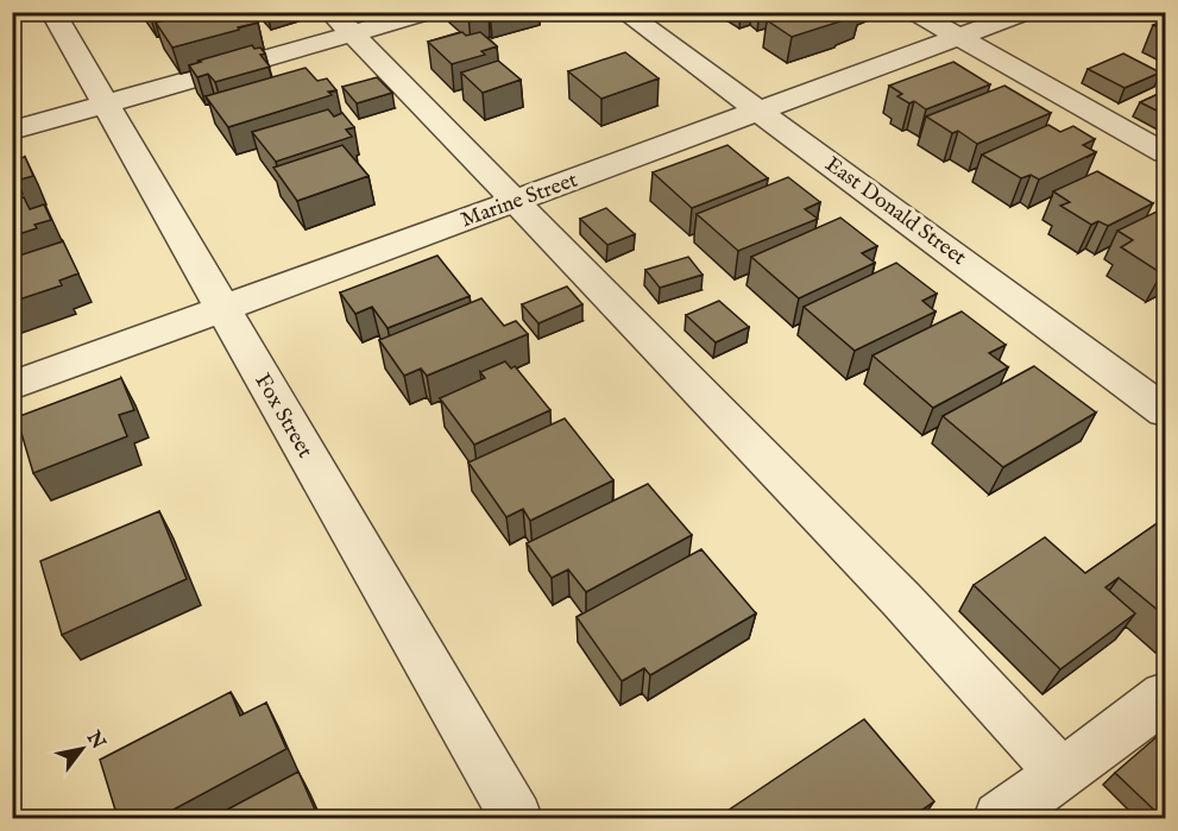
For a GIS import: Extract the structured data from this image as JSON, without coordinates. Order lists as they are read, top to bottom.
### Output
{
  "streets": {
    "street": ["Marine Street", "East Donald Street", "Fox Street"]
  },
  "crossings": [
    ["Marine Street", "East Donald Street"],
    ["Marine Street", "Fox Street"]
  ],
  "north": "top right"
}
